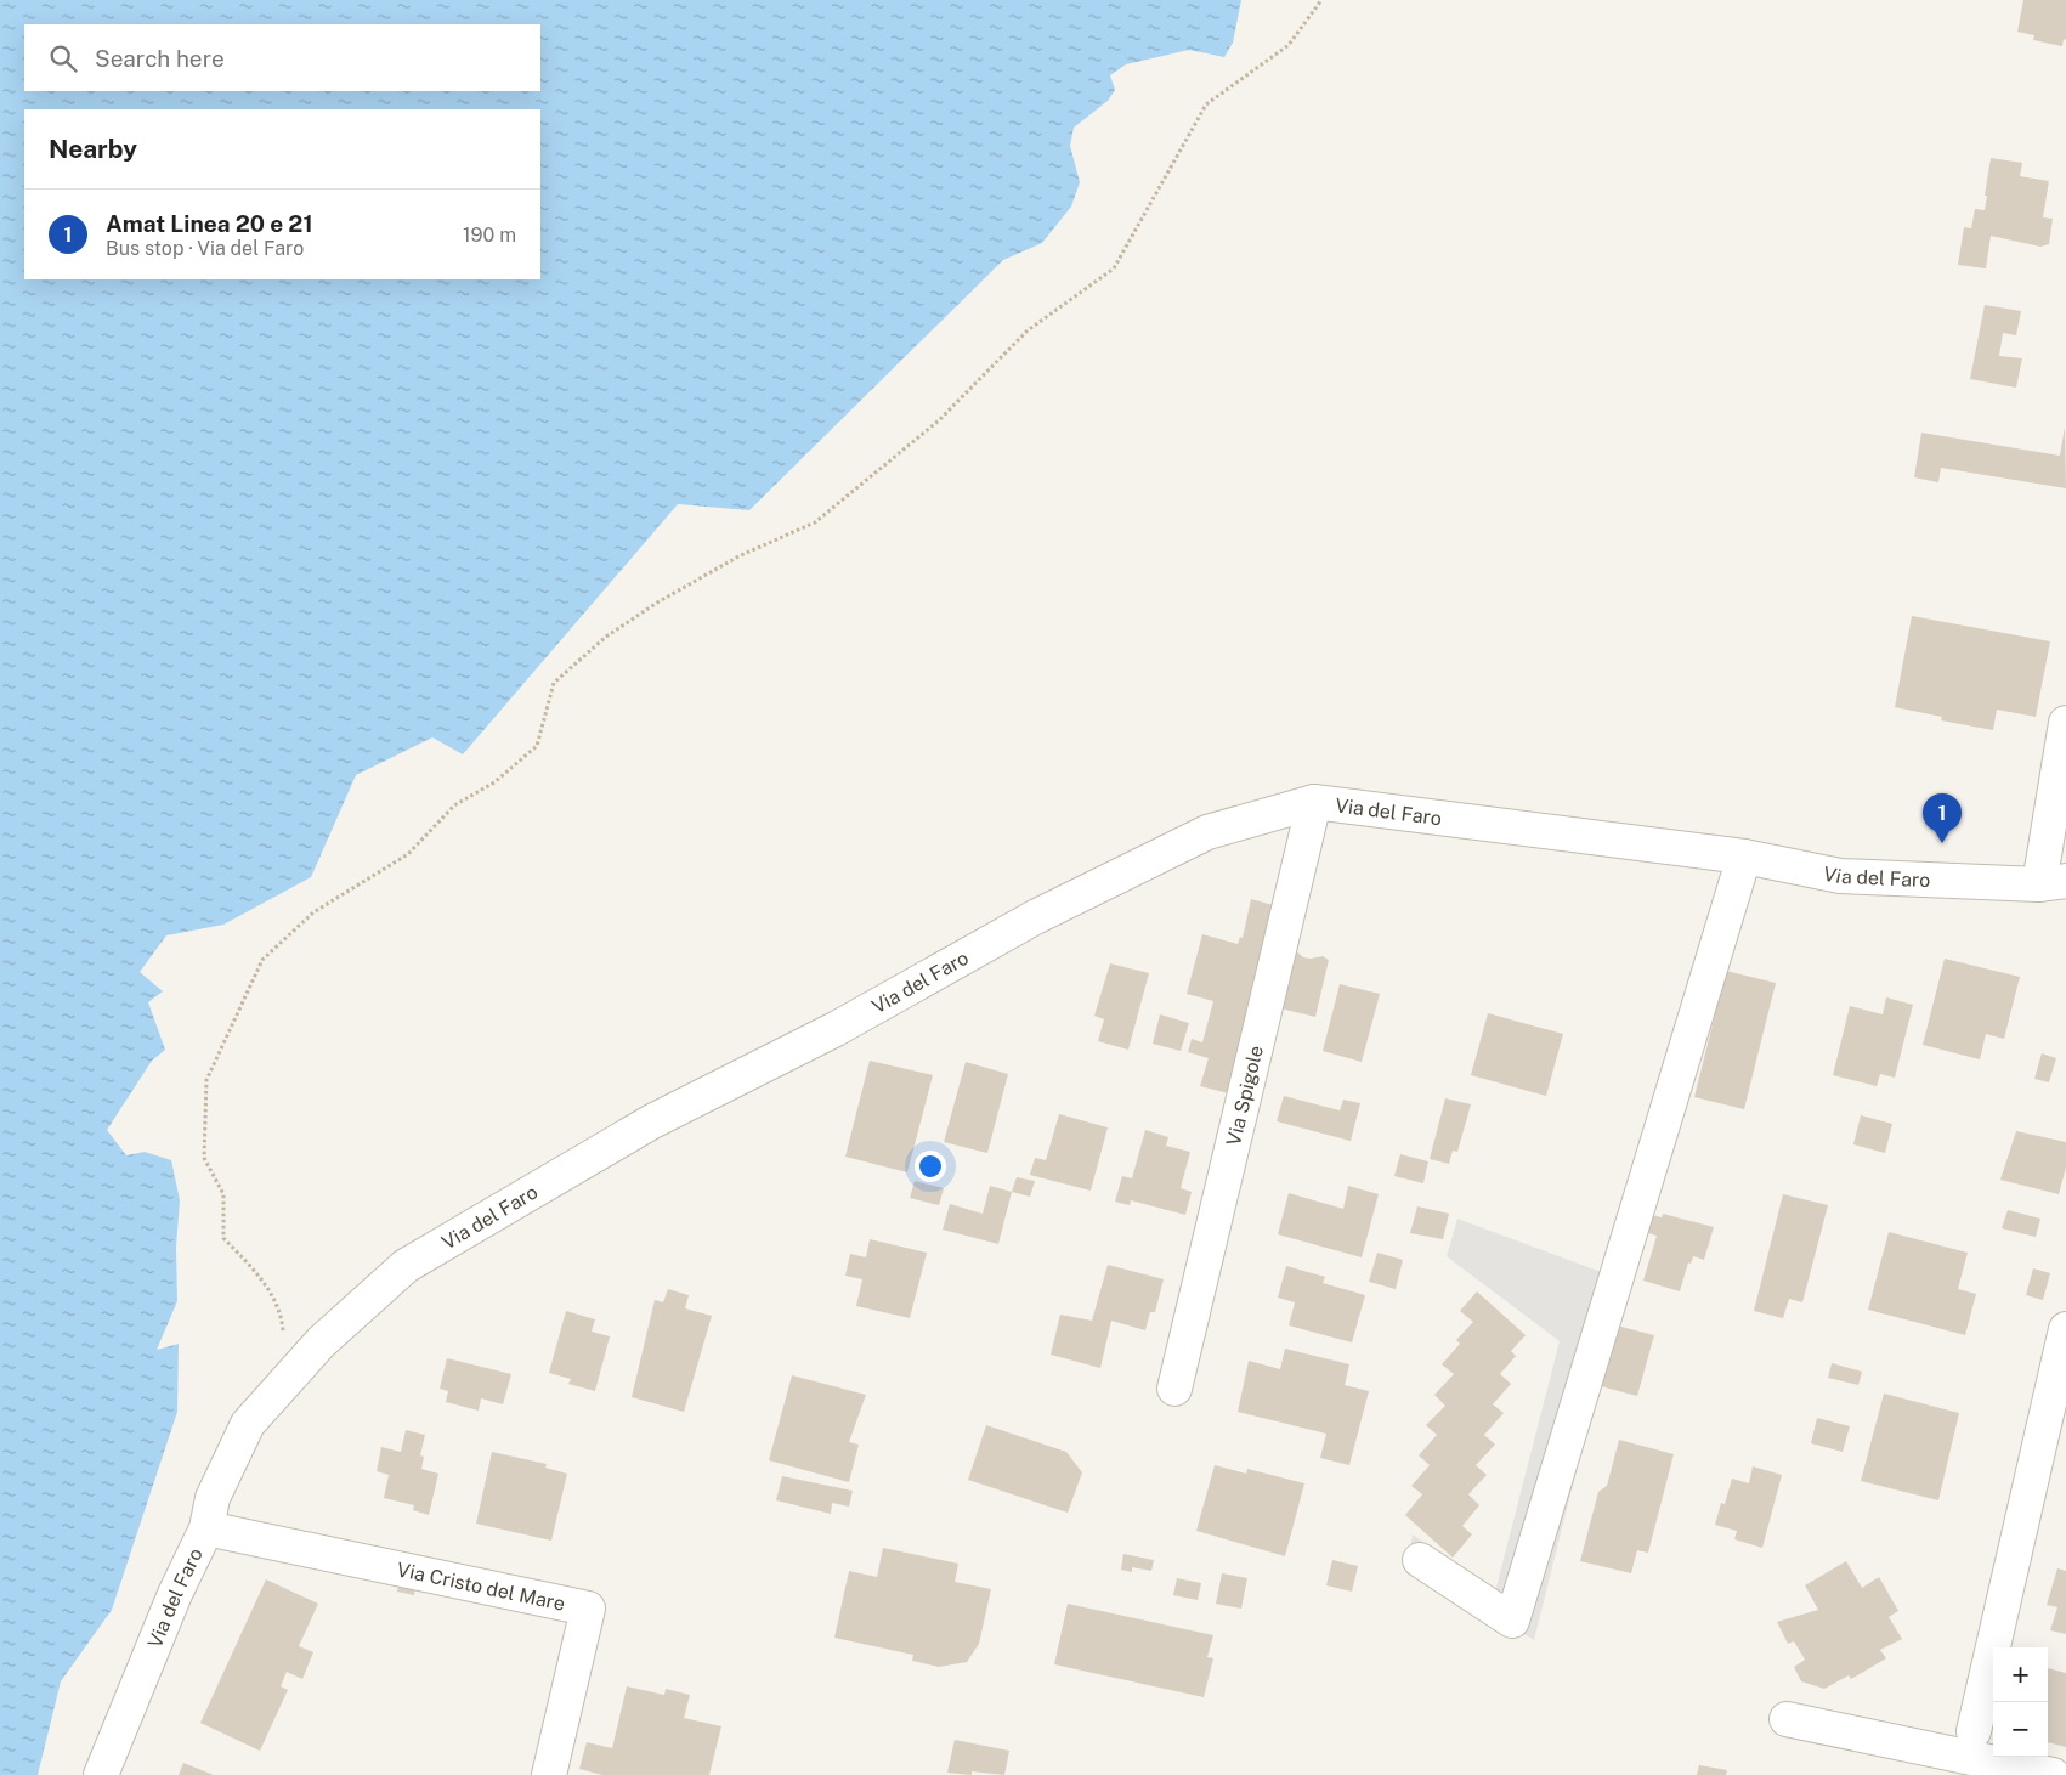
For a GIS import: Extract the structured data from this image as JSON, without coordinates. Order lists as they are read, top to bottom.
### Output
{
  "streets": {
    "street": ["Via del Faro", "Via Spigole", "Via Cristo del Mare"]
  },
  "crossings": [
    ["Via del Faro", "Via Spigole"],
    ["Via del Faro", "Via Cristo del Mare"]
  ],
  "page": {
    "search": "Search here",
    "heading": "Nearby",
    "list": [
      {
        "mark": "1",
        "name": "Amat Linea 20 e 21",
        "note": "Bus stop · Via del Faro",
        "value": "190 m"
      }
    ],
    "pins": "1",
    "map_buttons": ["+", "−"]
  }
}
